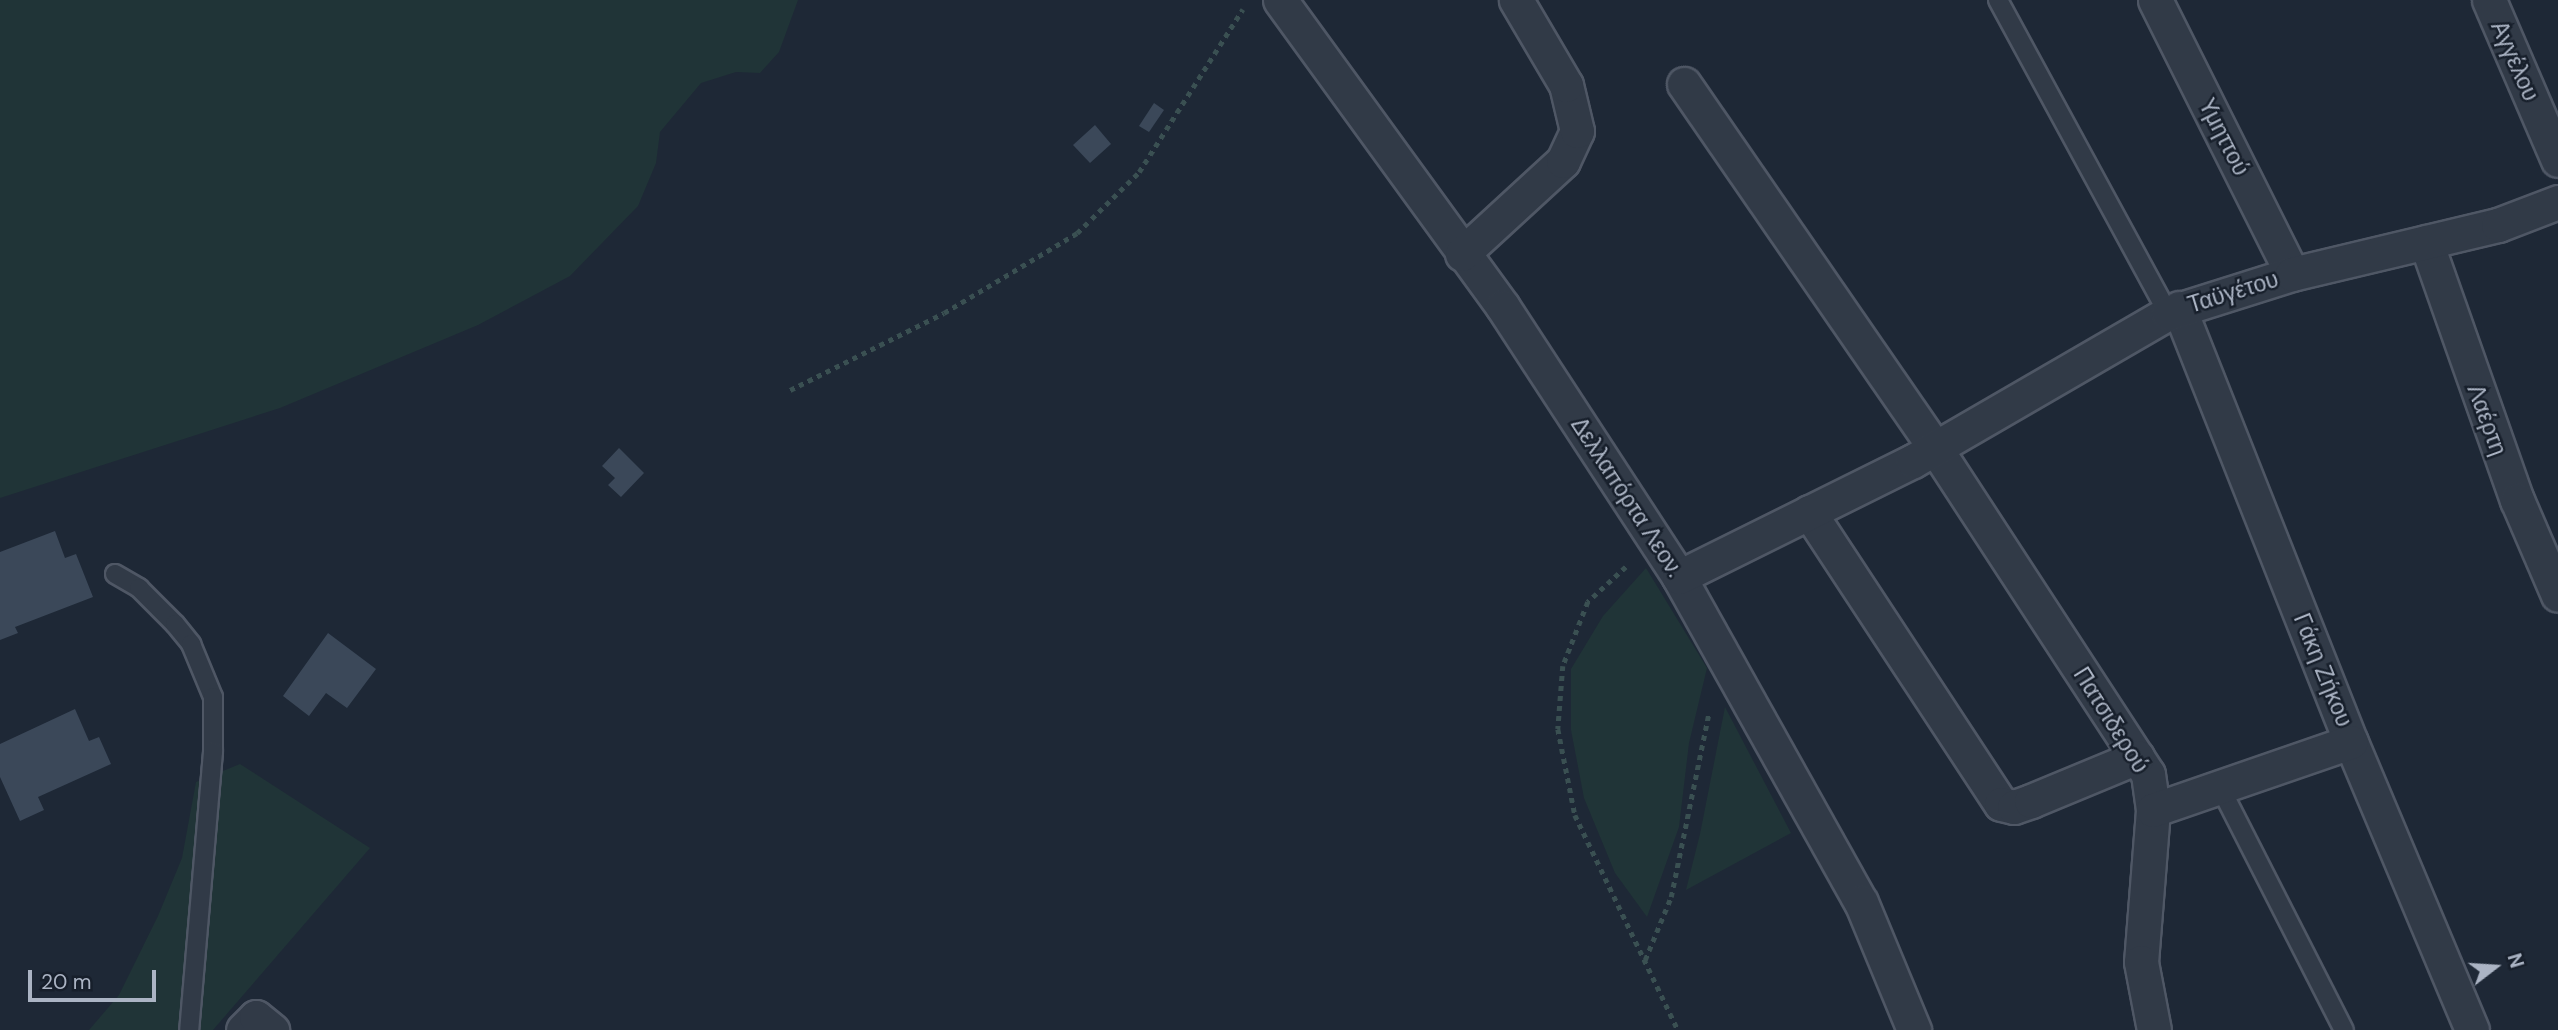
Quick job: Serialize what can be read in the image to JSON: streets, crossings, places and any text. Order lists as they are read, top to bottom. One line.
{"streets":{"street":["Αγγέλου","Υμηττού","Ταϋγέτου","Λαέρτη","Δελλαπόρτα Λεον.","Γάκη Ζήκου","Πατσιδερού"]},"crossings":[["Υμηττού","Ταϋγέτου"],["Ταϋγέτου","Λαέρτη"],["Ταϋγέτου","Δελλαπόρτα Λεον."],["Ταϋγέτου","Γάκη Ζήκου"],["Ταϋγέτου","Πατσιδερού"]],"scale_bar":"20 m","north":"right"}
